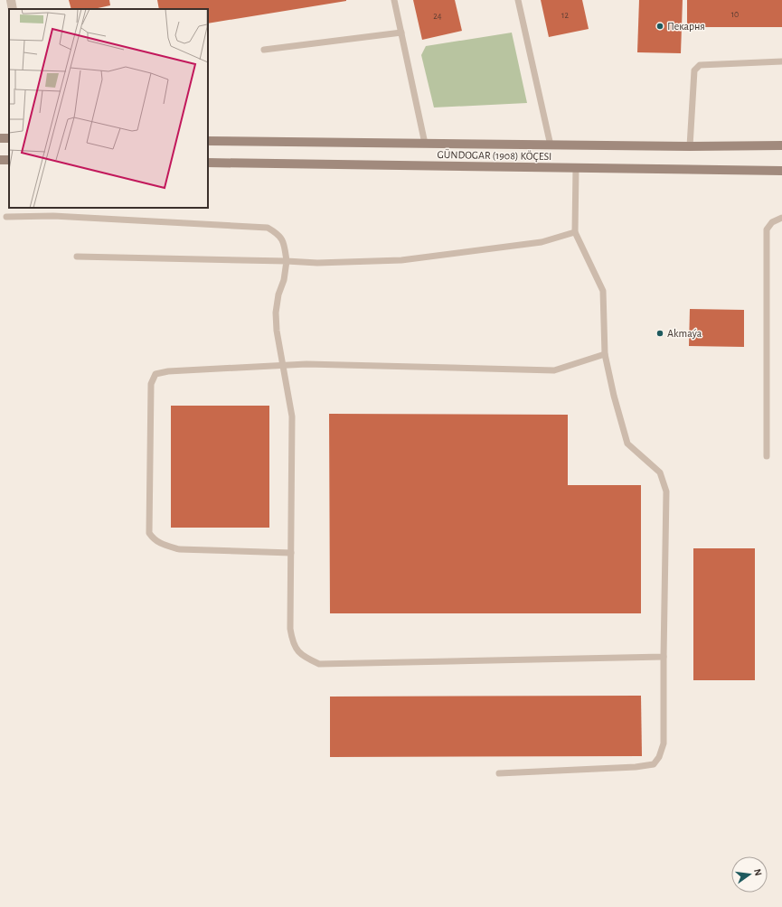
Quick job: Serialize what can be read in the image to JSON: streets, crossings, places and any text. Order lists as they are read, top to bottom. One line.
{"streets":{"main road":["GÜNDOGAR (1908) KÖÇESI"]},"places":["Пекарня","Аkmaýa"],"house_numbers":["10","12","24"],"north":"right"}
